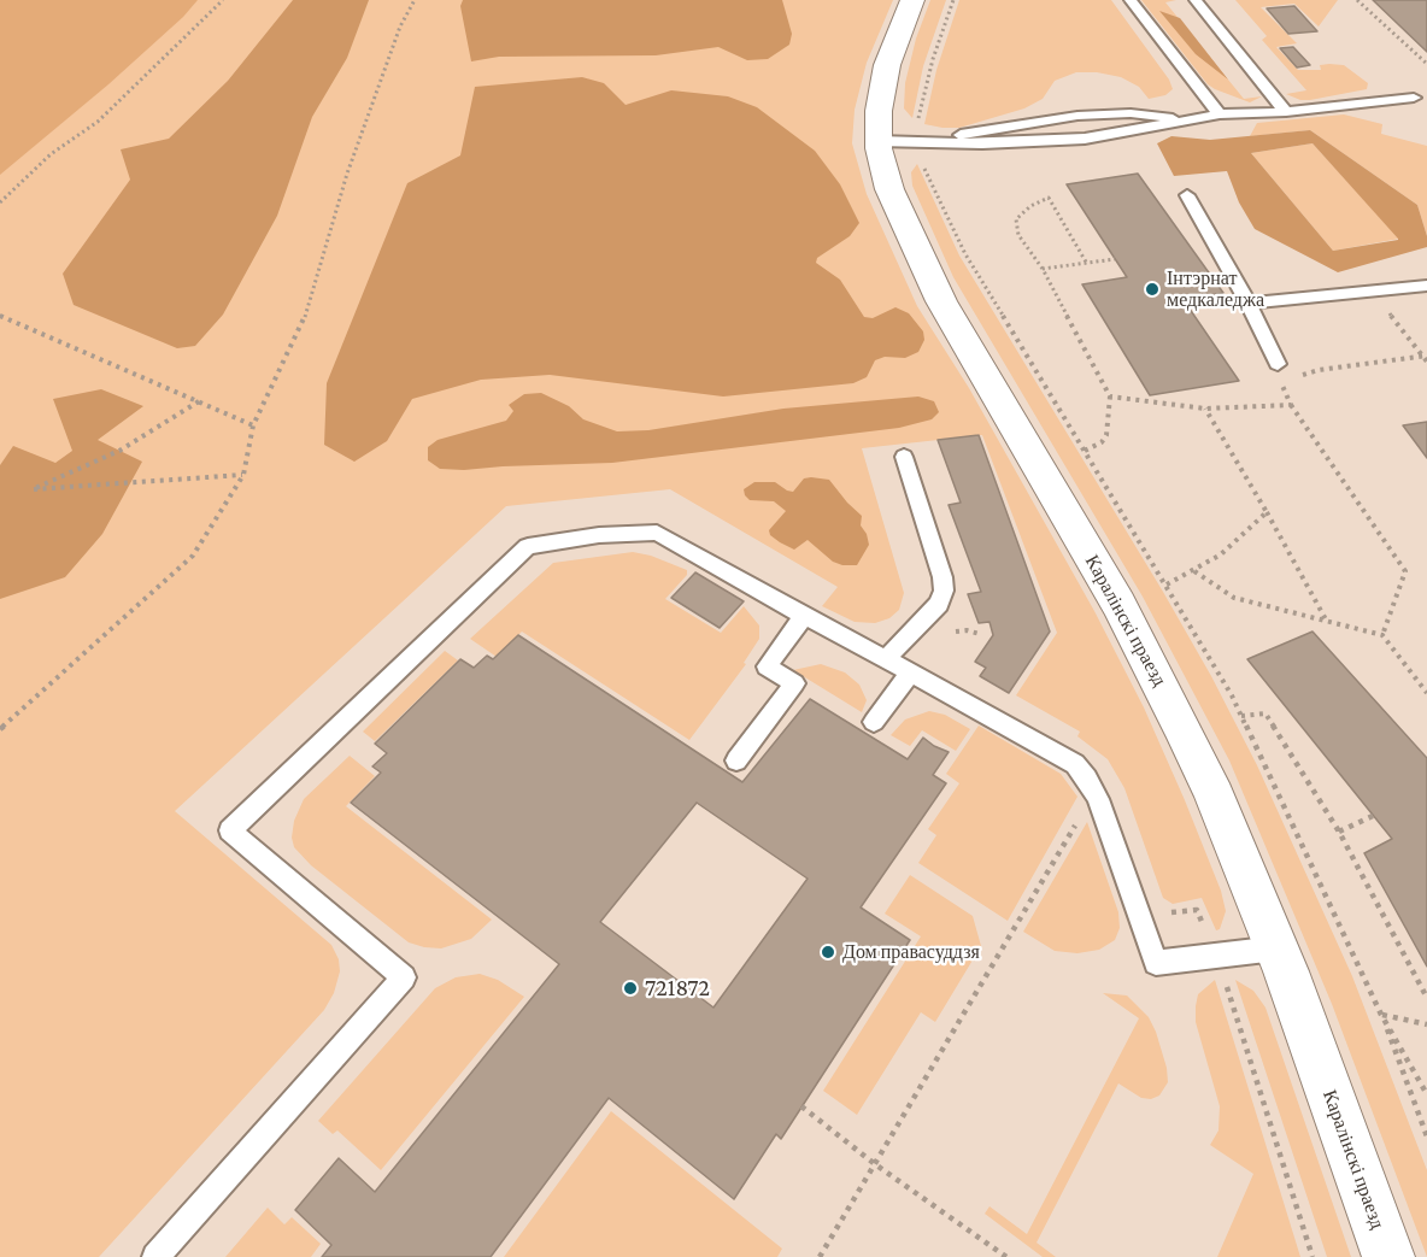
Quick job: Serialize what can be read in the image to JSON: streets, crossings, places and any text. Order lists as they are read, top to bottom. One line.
{"streets":{"street":["Каралінскі праезд"]},"places":["Інтэрнат медкаледжа","Дом правасуддзя","721872"]}
